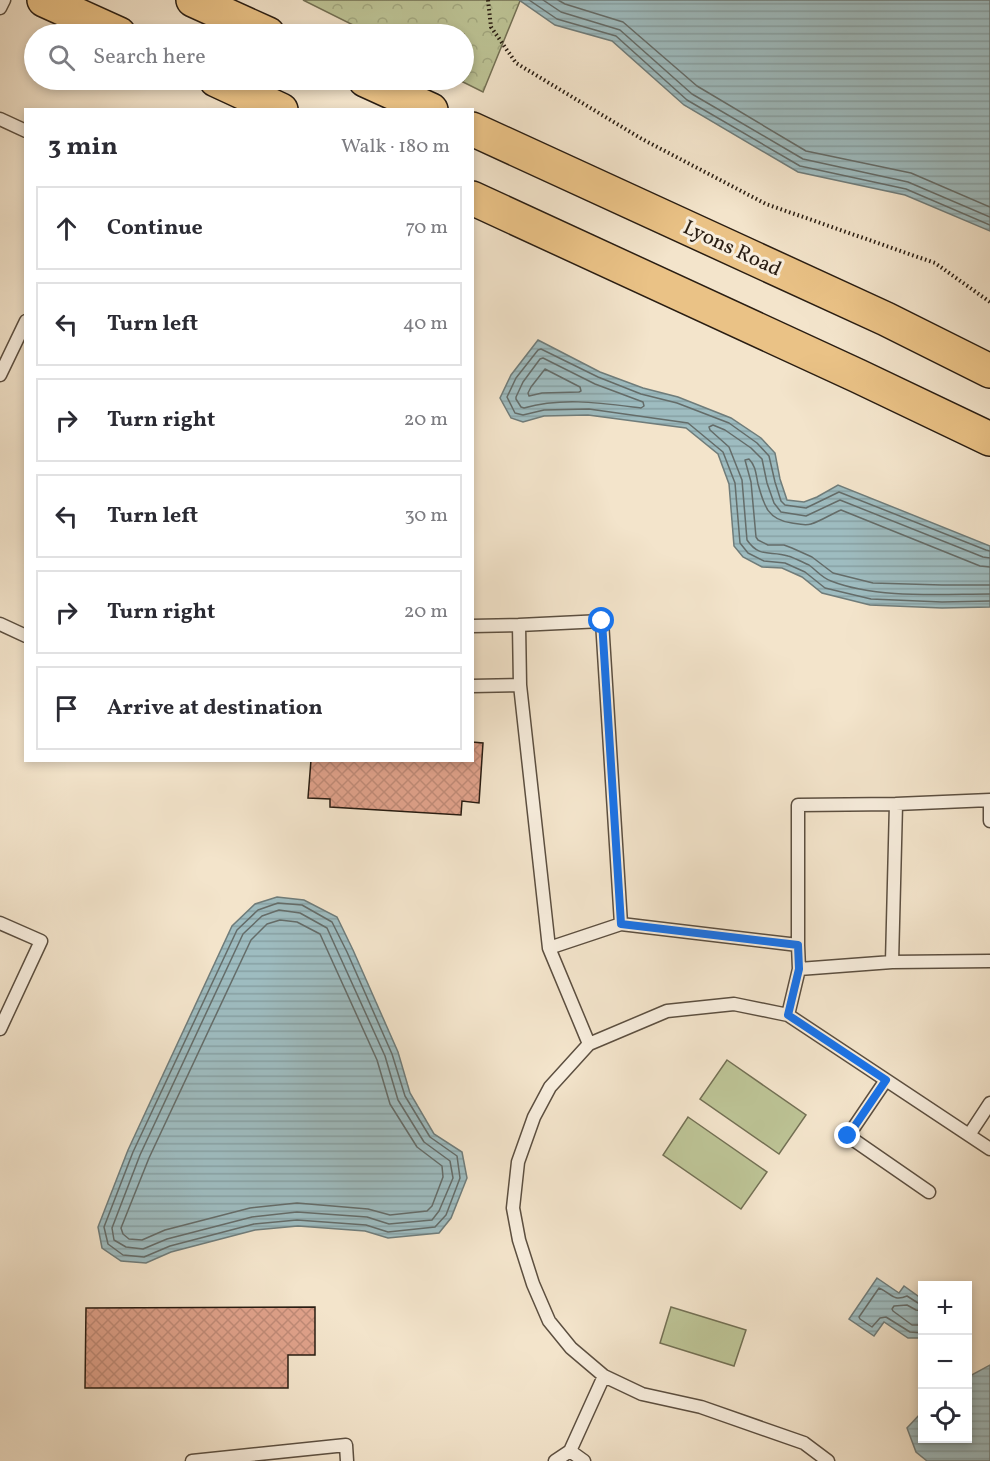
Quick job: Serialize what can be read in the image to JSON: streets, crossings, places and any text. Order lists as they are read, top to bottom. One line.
{"streets":{"main road":["Lyons Road"]},"page":{"search":"Search here","heading":["3 min","Walk · 180 m"],"list":[["Continue","70 m"],["Turn left","40 m"],["Turn right","20 m"],["Turn left","30 m"],["Turn right","20 m"],"Arrive at destination"],"map_buttons":["+","−"]}}
